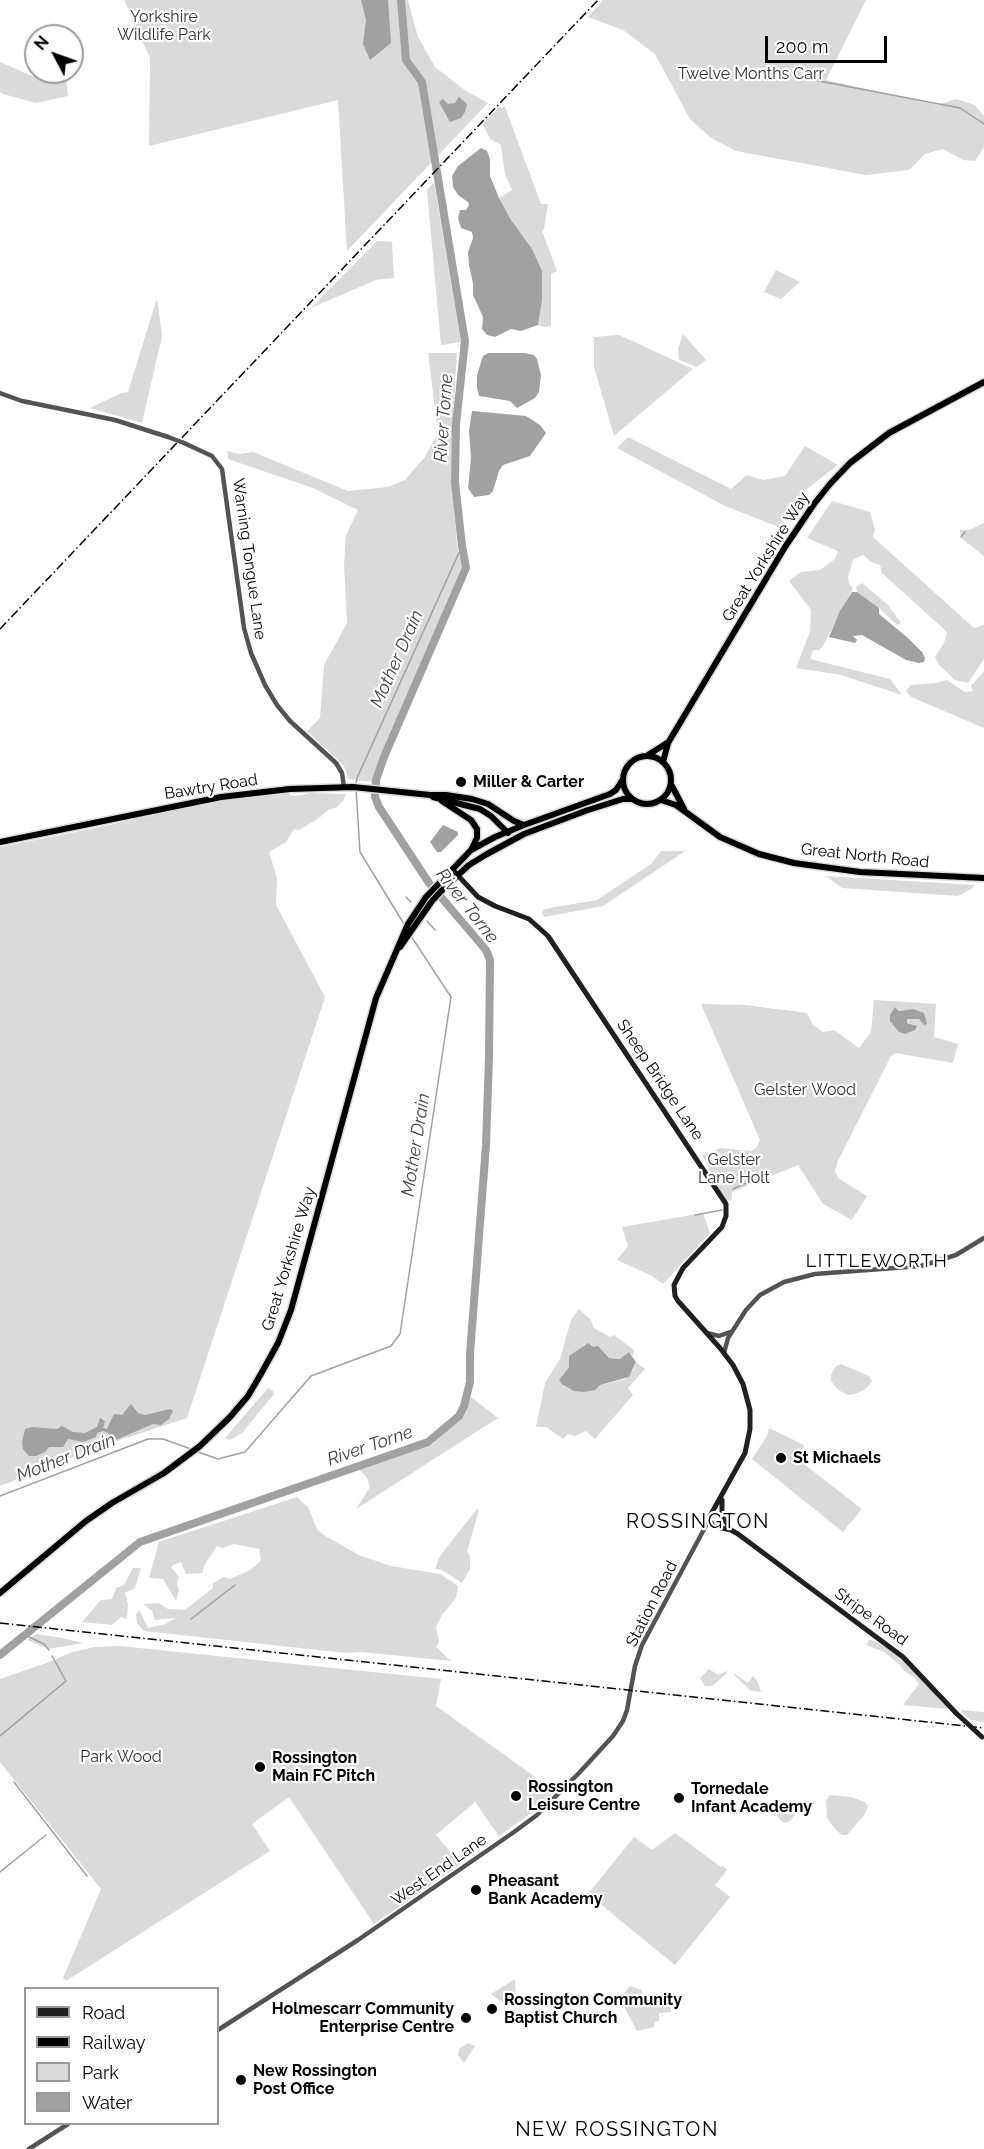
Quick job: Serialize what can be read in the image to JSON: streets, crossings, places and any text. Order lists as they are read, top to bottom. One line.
{"streets":{"highway":["Great Yorkshire Way","Bawtry Road","Great North Road"],"main road":["Sheep Bridge Lane","Stripe Road"],"street":["Warning Tongue Lane","Station Road","West End Lane"]},"crossings":[["Great Yorkshire Way","Bawtry Road"],["Great Yorkshire Way","Great North Road"],["Great Yorkshire Way","Sheep Bridge Lane"],["Warning Tongue Lane","Bawtry Road"],["Sheep Bridge Lane","Station Road"],["Sheep Bridge Lane","Stripe Road"],["Station Road","Stripe Road"],["Station Road","West End Lane"]],"districts":["LITTLEWORTH","ROSSINGTON","NEW ROSSINGTON"],"water":["River Torne","Mother Drain"],"parks":["Yorkshire Wildlife Park","Twelve Months Carr","Gelster Wood","Gelster Lane Holt","Park Wood"],"places":["Miller & Carter","St Michaels","Rossington Main FC Pitch","Rossington Leisure Centre","Tornedale Infant Academy","Pheasant Bank Academy","Rossington Community Baptist Church","Holmescarr Community Enterprise Centre","New Rossington Post Office"],"legend":["Road","Railway","Park","Water"],"scale_bar":"200 m","north":"top left"}
